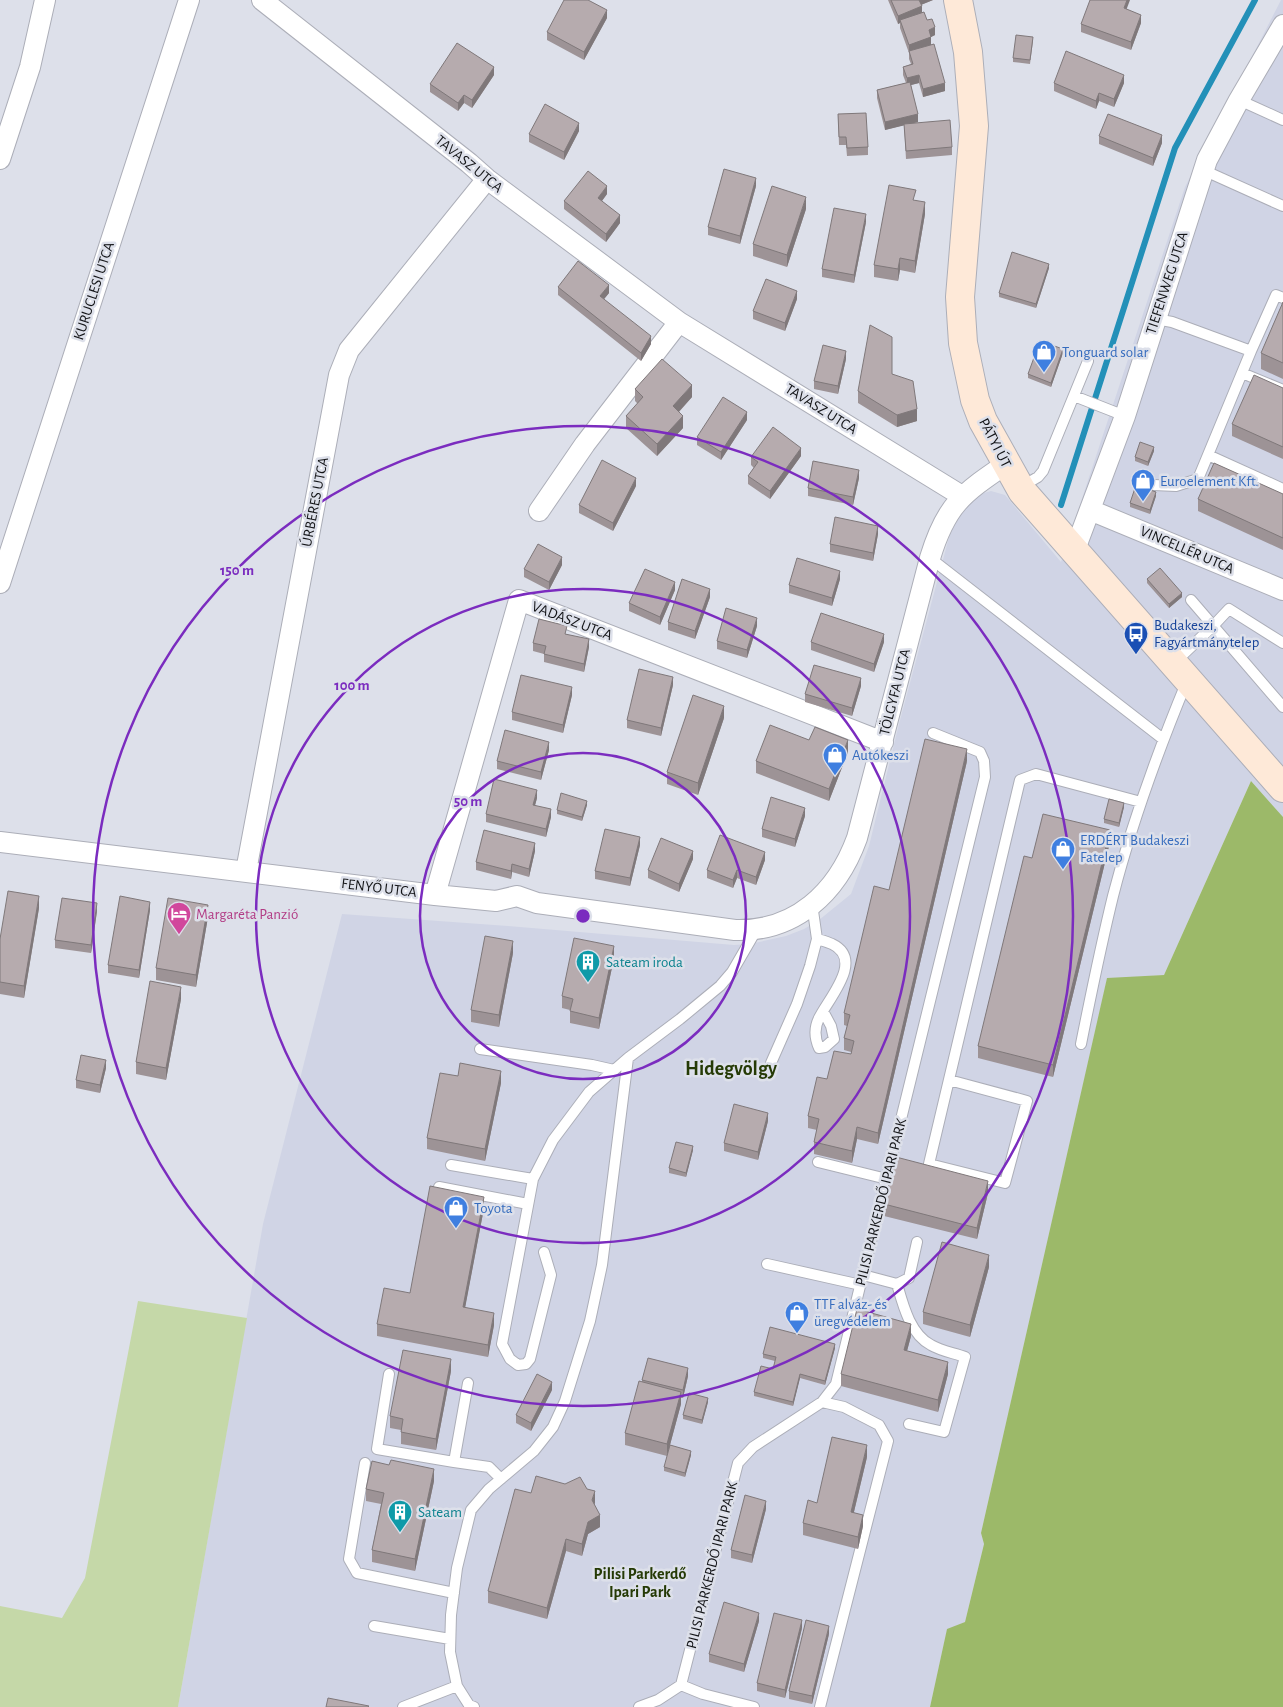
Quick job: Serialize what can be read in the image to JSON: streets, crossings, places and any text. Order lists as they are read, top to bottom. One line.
{"streets":{"main road":["PÁTYI ÚT"],"street":["TAVASZ UTCA","TIEFENWEG UTCA","KURUCLESI UTCA","ÚRBÉRES UTCA","VINCELLÉR UTCA","VADÁSZ UTCA","TÖLGYFA UTCA","FENYŐ UTCA"],"lane":["PILISI PARKERDŐ IPARI PARK"]},"crossings":[["TAVASZ UTCA","ÚRBÉRES UTCA"],["TAVASZ UTCA","TÖLGYFA UTCA"],["TIEFENWEG UTCA","PÁTYI ÚT"],["TIEFENWEG UTCA","VINCELLÉR UTCA"],["PÁTYI ÚT","TÖLGYFA UTCA"],["ÚRBÉRES UTCA","FENYŐ UTCA"],["VADÁSZ UTCA","TÖLGYFA UTCA"],["VADÁSZ UTCA","FENYŐ UTCA"],["TÖLGYFA UTCA","FENYŐ UTCA"]],"districts":["Hidegvölgy","Pilisi Parkerdő Ipari Park"],"places":{"shop":["Tonguard solar","Euroelement Kft.","Autókeszi","ERDÉRT Budakeszi Fatelep","Toyota","TTF alváz- és üregvédelem"],"bus stop":["Budakeszi, Fagyártmánytelep"],"hotel":["Margaréta Panzió"],"building":["Sateam iroda","Sateam"]},"rings":["150 m","100 m","50 m"]}
